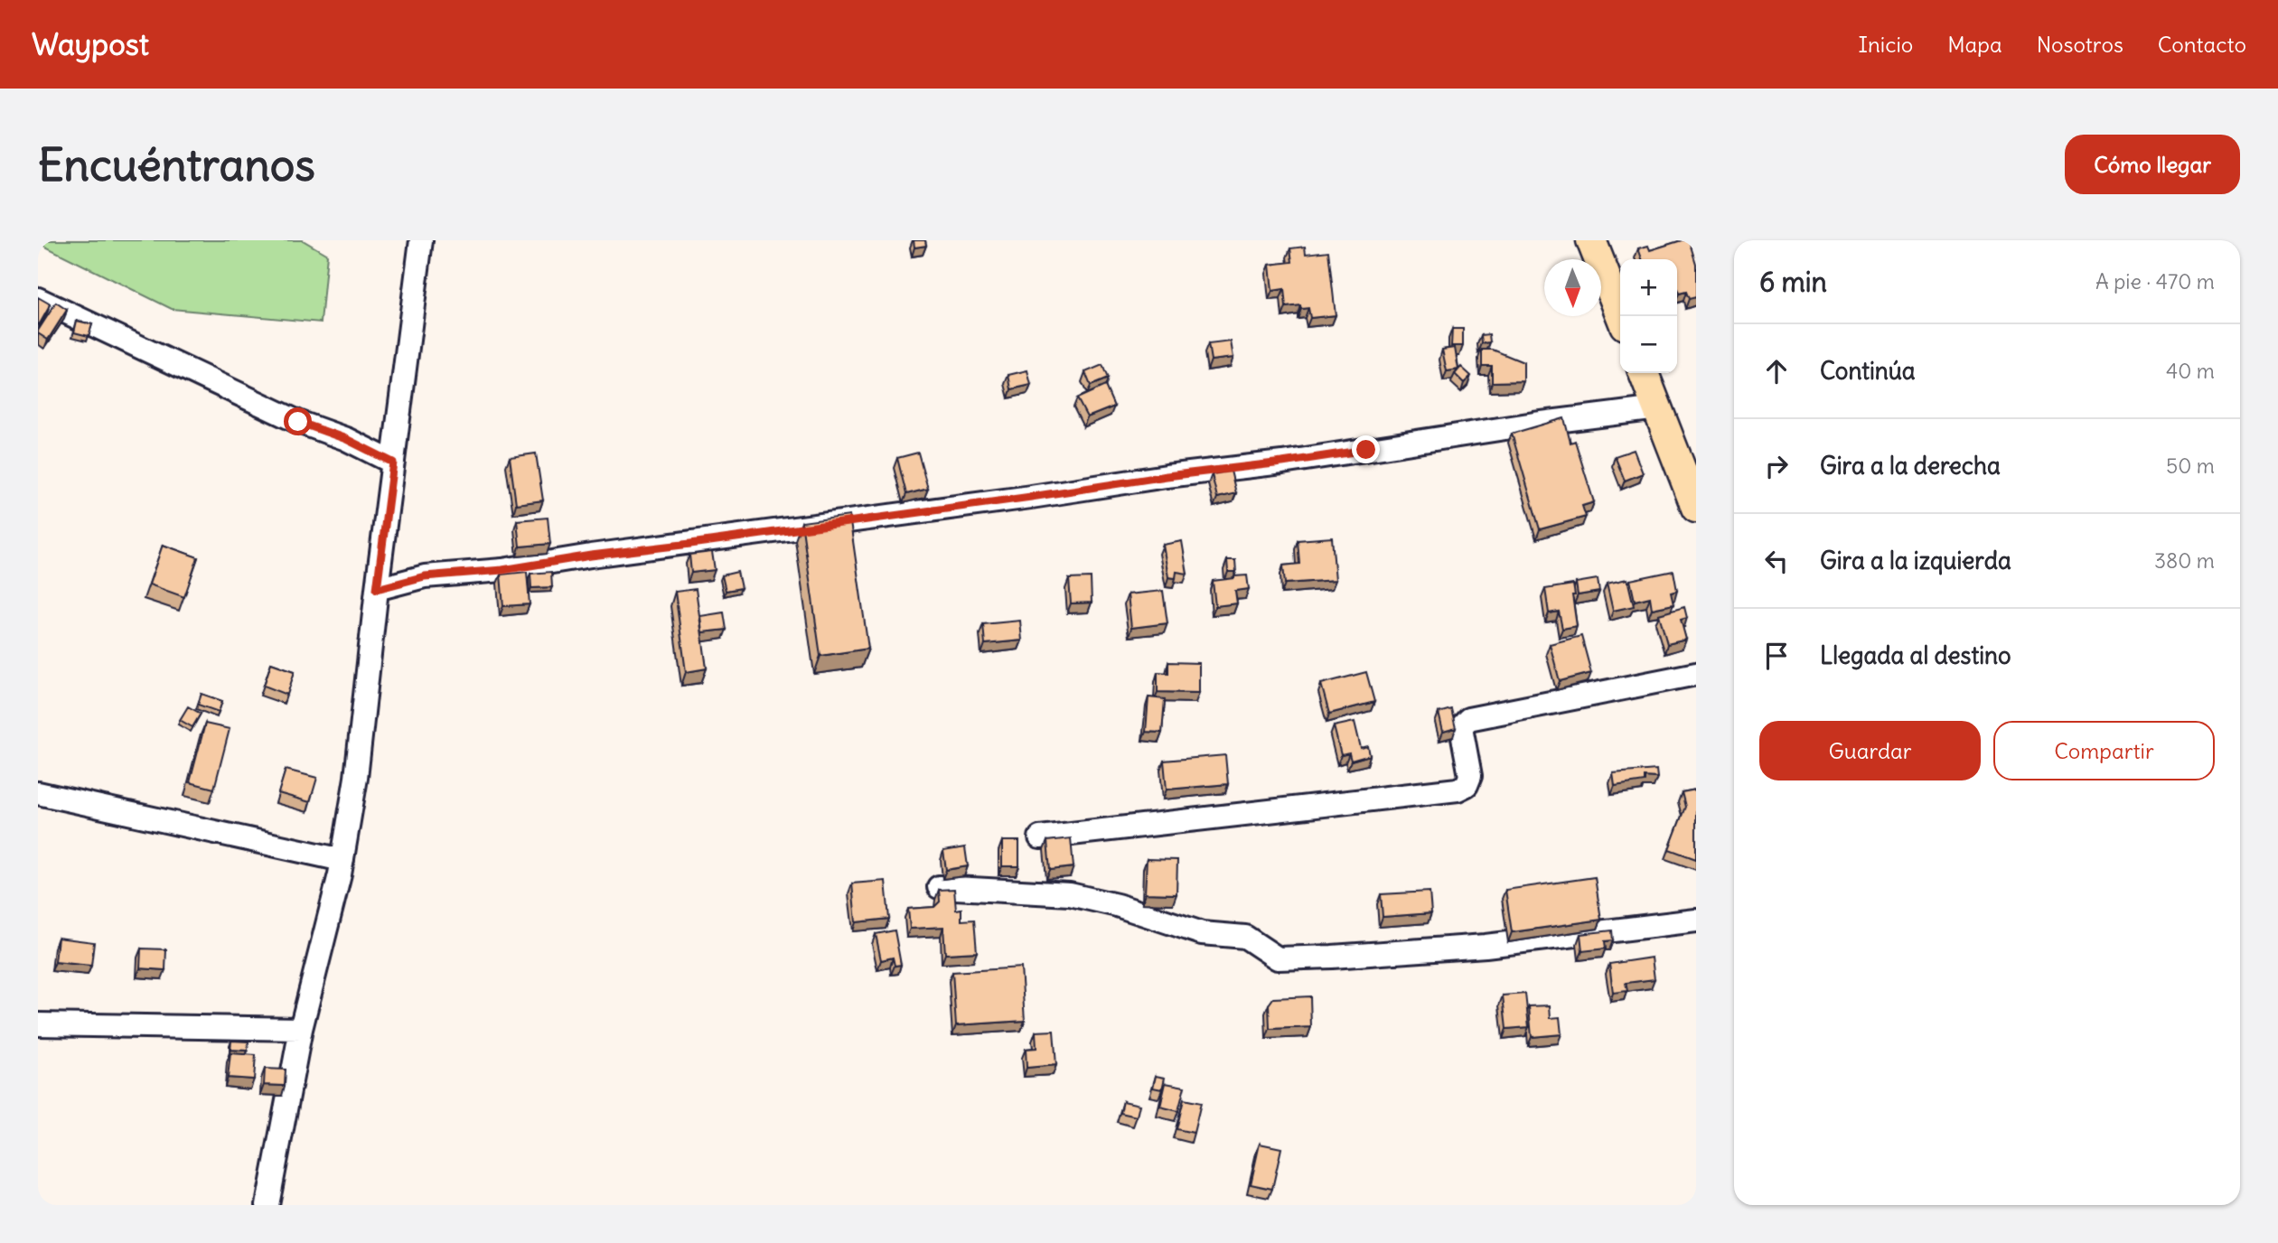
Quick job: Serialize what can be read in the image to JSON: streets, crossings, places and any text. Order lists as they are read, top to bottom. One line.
{"north":"bottom","page":{"header":"Waypost","nav":["Inicio","Mapa","Nosotros","Contacto"],"buttons":["Cómo llegar",["Guardar","Compartir"]],"title":"Encuéntranos","heading":["6 min","A pie · 470 m"],"map_buttons":["+","−"],"list":[["Continúa","40 m"],["Gira a la derecha","50 m"],["Gira a la izquierda","380 m"],"Llegada al destino"]}}
